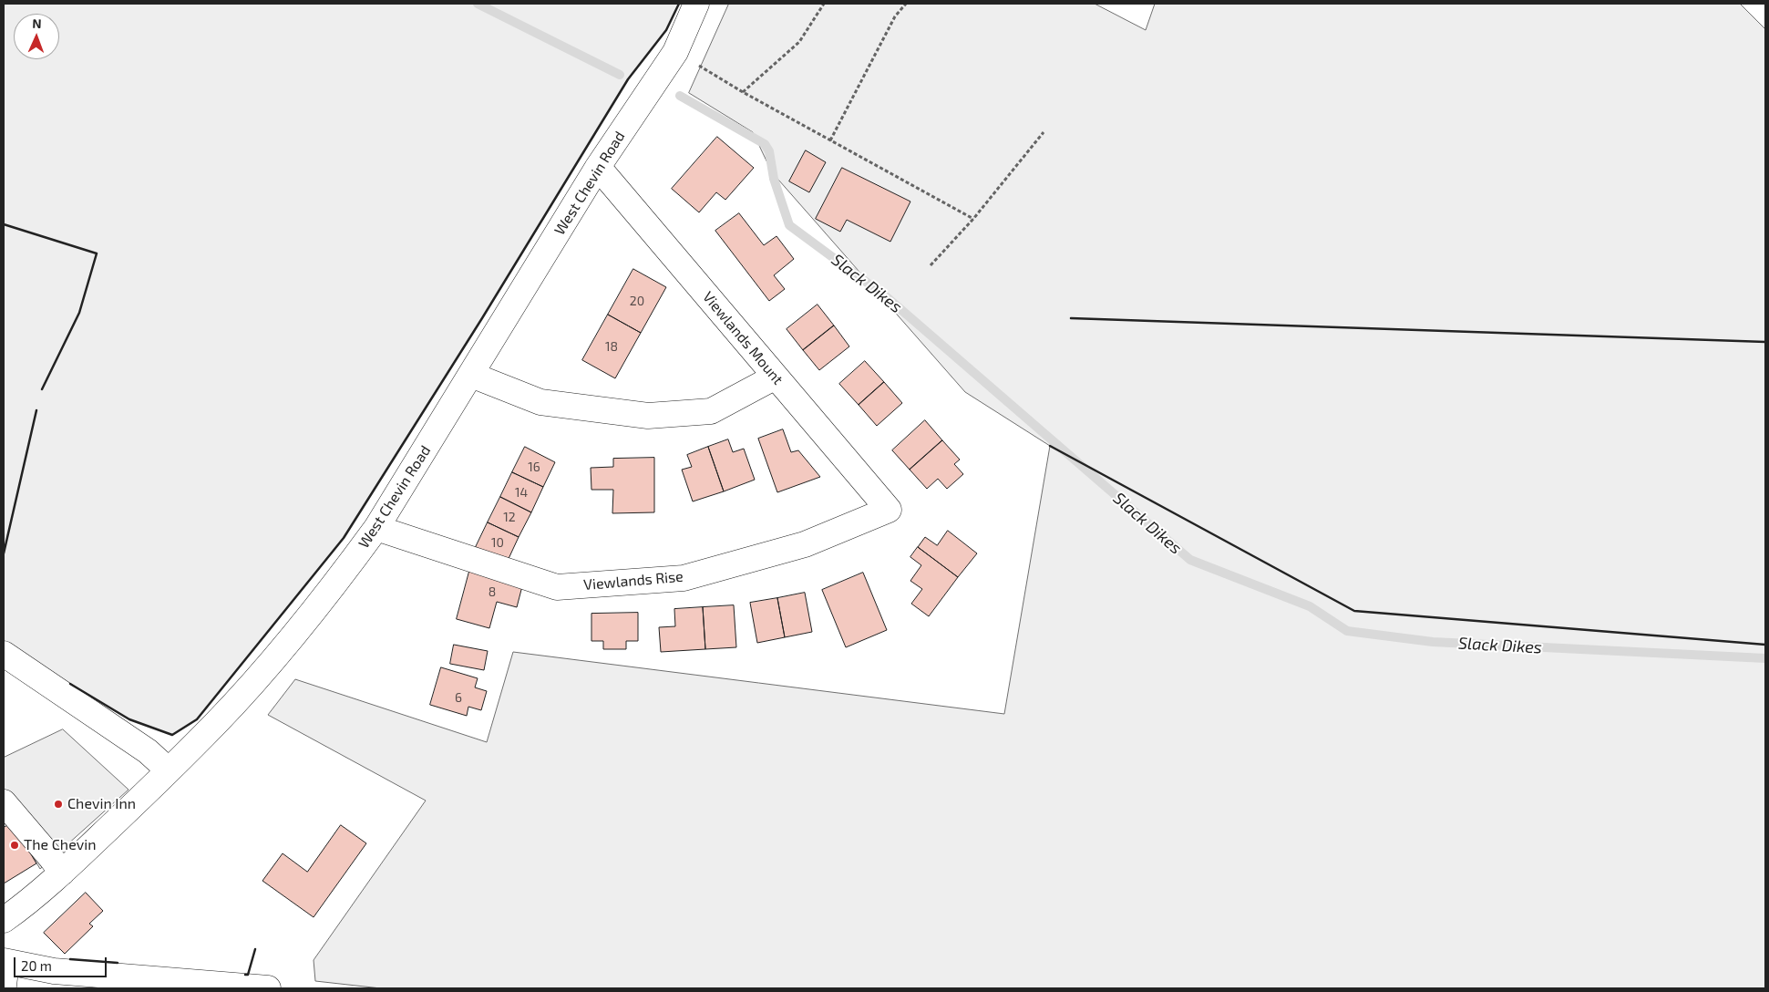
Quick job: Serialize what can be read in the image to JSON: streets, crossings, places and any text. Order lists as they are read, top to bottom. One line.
{"streets":{"street":["West Chevin Road","Viewlands Mount","Viewlands Rise"]},"crossings":[["West Chevin Road","Viewlands Mount"],["West Chevin Road","Viewlands Rise"],["Viewlands Mount","Viewlands Rise"]],"water":["Slack Dikes"],"places":["Chevin Inn","The Chevin"],"house_numbers":["20","18","16","14","12","10","8","6"],"scale_bar":"20 m","north":"top"}
